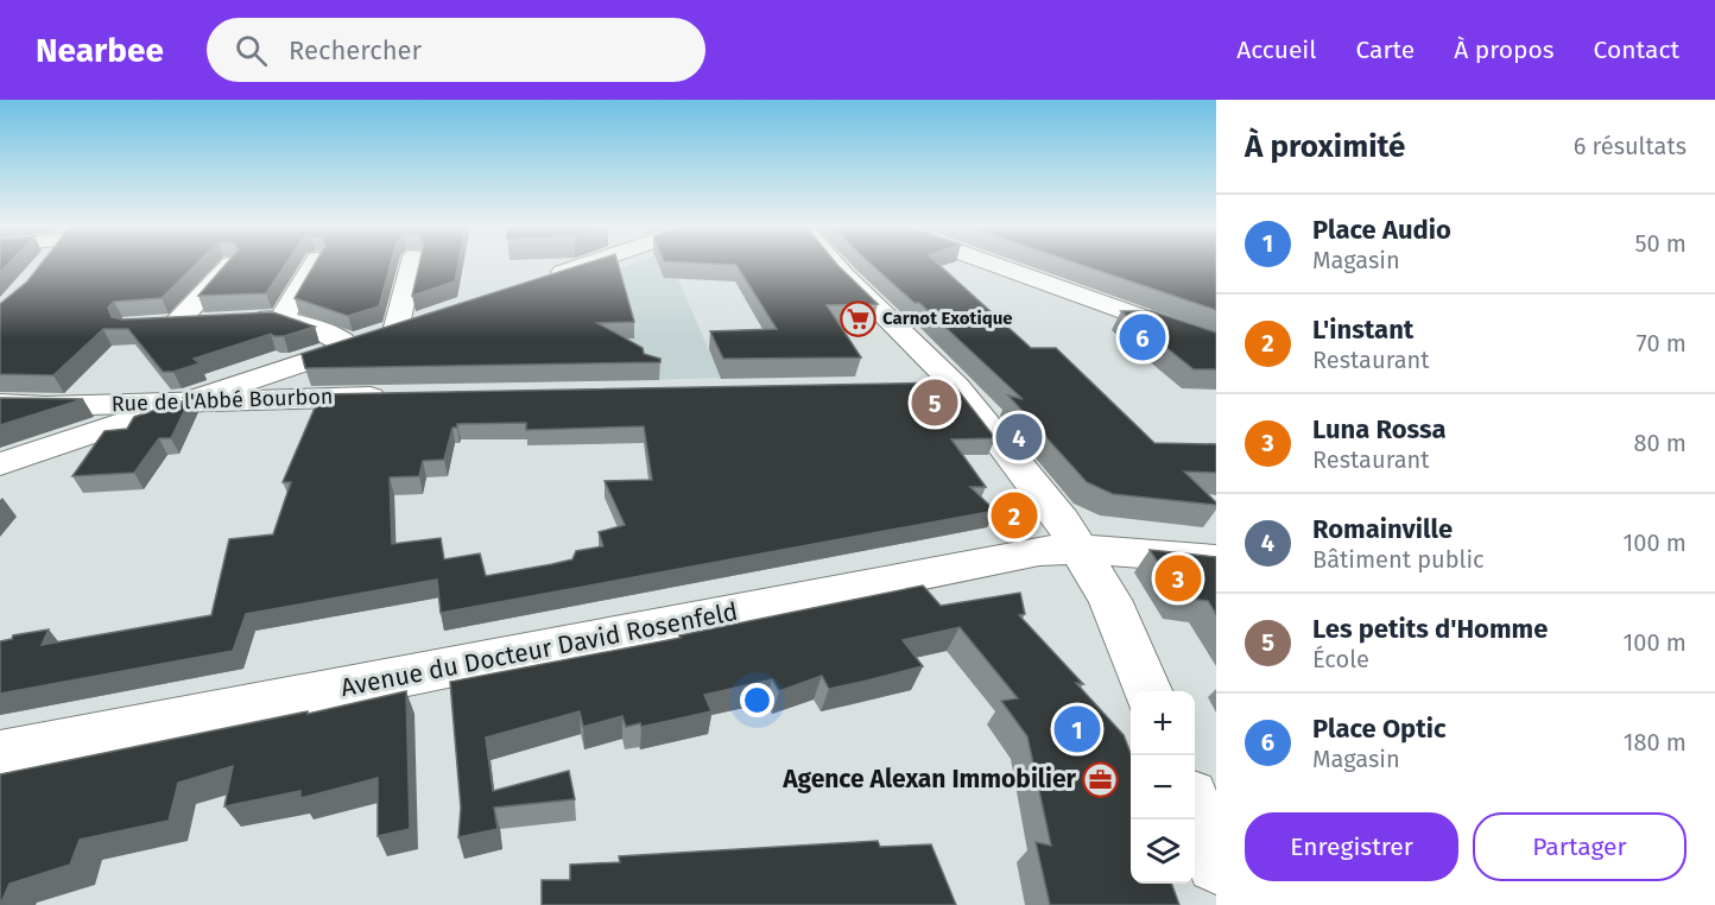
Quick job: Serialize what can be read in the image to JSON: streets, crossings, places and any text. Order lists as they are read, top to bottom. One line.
{"streets":{"street":["Rue de l'Abbé Bourbon","Avenue du Docteur David Rosenfeld"]},"places":{"supermarket":["Carnot Exotique"],"office":["Agence Alexan Immobilier"]},"page":{"header":"Nearbee","search":"Rechercher","nav":["Accueil","Carte","À propos","Contact"],"heading":["À proximité","6 résultats"],"list":[{"mark":"1","name":"Place Audio","note":"Magasin","value":"50 m"},{"mark":"2","name":"L'instant","note":"Restaurant","value":"70 m"},{"mark":"3","name":"Luna Rossa","note":"Restaurant","value":"80 m"},{"mark":"4","name":"Romainville","note":"Bâtiment public","value":"100 m"},{"mark":"5","name":"Les petits d'Homme","note":"École","value":"100 m"},{"mark":"6","name":"Place Optic","note":"Magasin","value":"180 m"}],"pins":["6","5","4","2","3","1"],"map_buttons":["+","−"],"buttons":["Enregistrer","Partager"]}}
